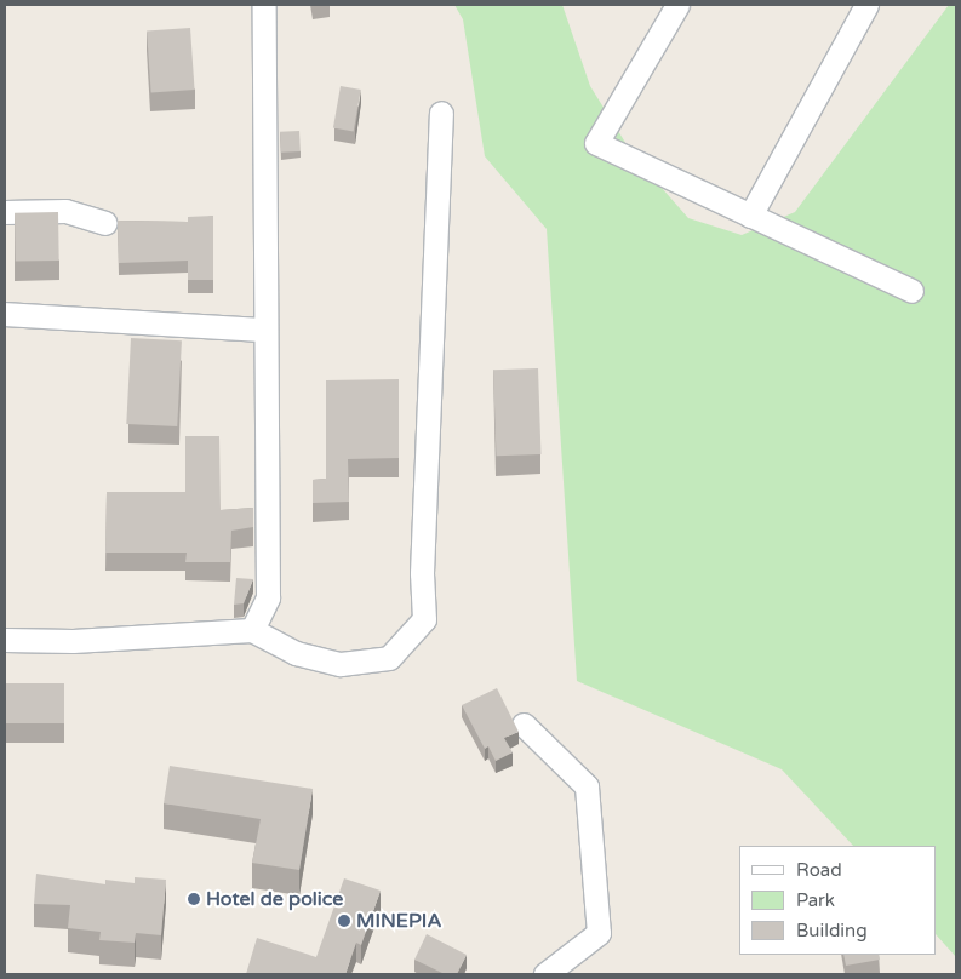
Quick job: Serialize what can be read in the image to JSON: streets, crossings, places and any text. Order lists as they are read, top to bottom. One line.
{"places":["Hotel de police","MINEPIA"],"legend":["Road","Park","Building"]}
